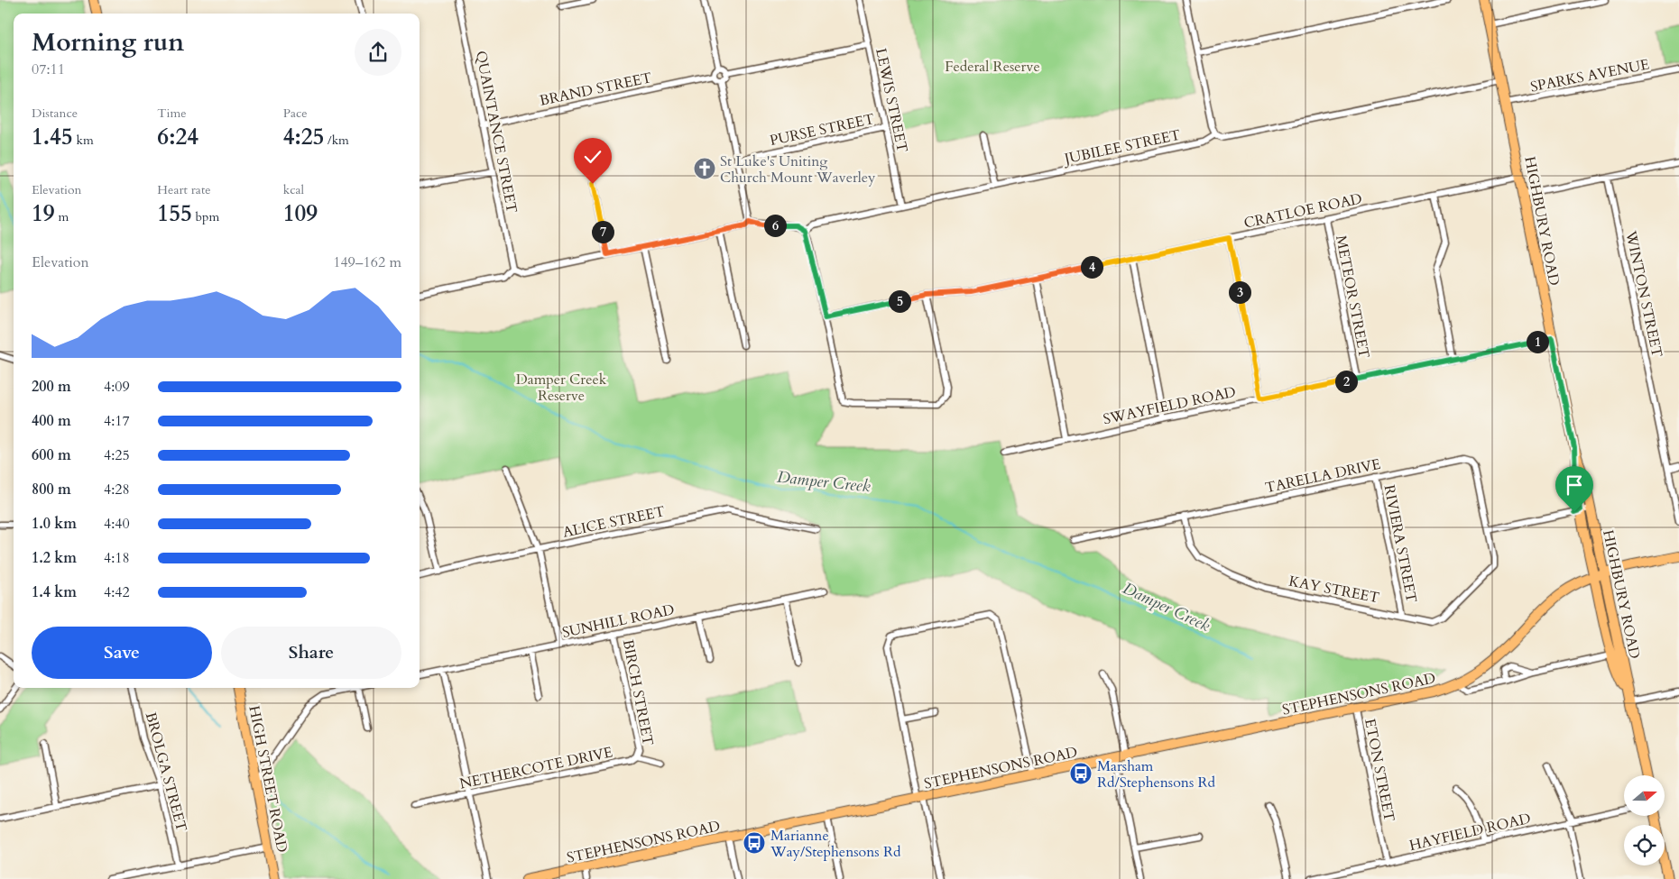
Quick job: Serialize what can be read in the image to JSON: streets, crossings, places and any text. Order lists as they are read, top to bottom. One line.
{"streets":{"main road":["HIGHBURY ROAD","STEPHENSONS ROAD","HIGH STREET ROAD"],"street":["SPARKS AVENUE","BRAND STREET","LEWIS STREET","PURSE STREET","QUAINTANCE STREET","JUBILEE STREET","CRATLOE ROAD","WINTON STREET","METEOR STREET","SWAYFIELD ROAD","TARELLA DRIVE","ALICE STREET","RIVIERA STREET","KAY STREET","SUNHILL ROAD","BIRCH STREET","NETHERCOTE DRIVE","ETON STREET","BROLGA STREET","HAYFIELD ROAD"]},"crossings":[["SPARKS AVENUE","HIGHBURY ROAD"],["BRAND STREET","QUAINTANCE STREET"],["LEWIS STREET","PURSE STREET"],["LEWIS STREET","JUBILEE STREET"],["JUBILEE STREET","HIGHBURY ROAD"],["CRATLOE ROAD","HIGHBURY ROAD"],["CRATLOE ROAD","METEOR STREET"],["HIGHBURY ROAD","SWAYFIELD ROAD"],["HIGHBURY ROAD","STEPHENSONS ROAD"],["METEOR STREET","SWAYFIELD ROAD"],["TARELLA DRIVE","RIVIERA STREET"],["TARELLA DRIVE","KAY STREET"],["RIVIERA STREET","KAY STREET"],["SUNHILL ROAD","BIRCH STREET"],["BIRCH STREET","NETHERCOTE DRIVE"],["STEPHENSONS ROAD","ETON STREET"],["ETON STREET","HAYFIELD ROAD"]],"water":["Damper Creek"],"parks":["Federal Reserve","Damper Creek Reserve"],"places":{"church":["St Luke's Uniting Church Mount Waverley"],"bus stop":["Marsham Rd/Stephensons Rd","Marianne Way/Stephensons Rd"]},"north":"right","page":{"heading":["Morning run","07:11"],"stats":[["Distance","1.45 km"],["Time","6:24"],["Pace","4:25 /km"],["Elevation","19 m"],["Heart rate","155 bpm"],["kcal","109"]],"pins":["6","7","4","3","5","1","2"],"chart":["Elevation","149–162 m"],"list":[{"name":"200 m","note":"4:09"},{"name":"400 m","note":"4:17"},{"name":"600 m","note":"4:25"},{"name":"800 m","note":"4:28"},{"name":"1.0 km","note":"4:40"},{"name":"1.2 km","note":"4:18"},{"name":"1.4 km","note":"4:42"}],"buttons":["Save","Share"]}}
